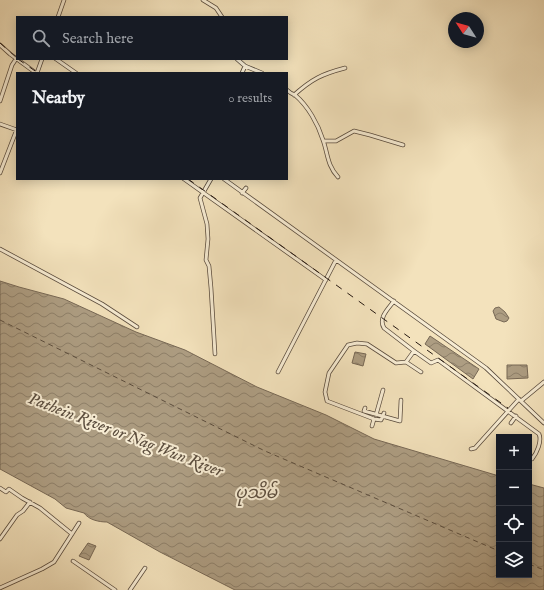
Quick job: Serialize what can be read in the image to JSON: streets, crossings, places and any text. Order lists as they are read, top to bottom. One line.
{"water":["Pathein River or Nag Wun River","ပုသိမ်"],"north":"top left","page":{"search":"Search here","heading":["Nearby","0 results"],"map_buttons":["+","−"]}}
